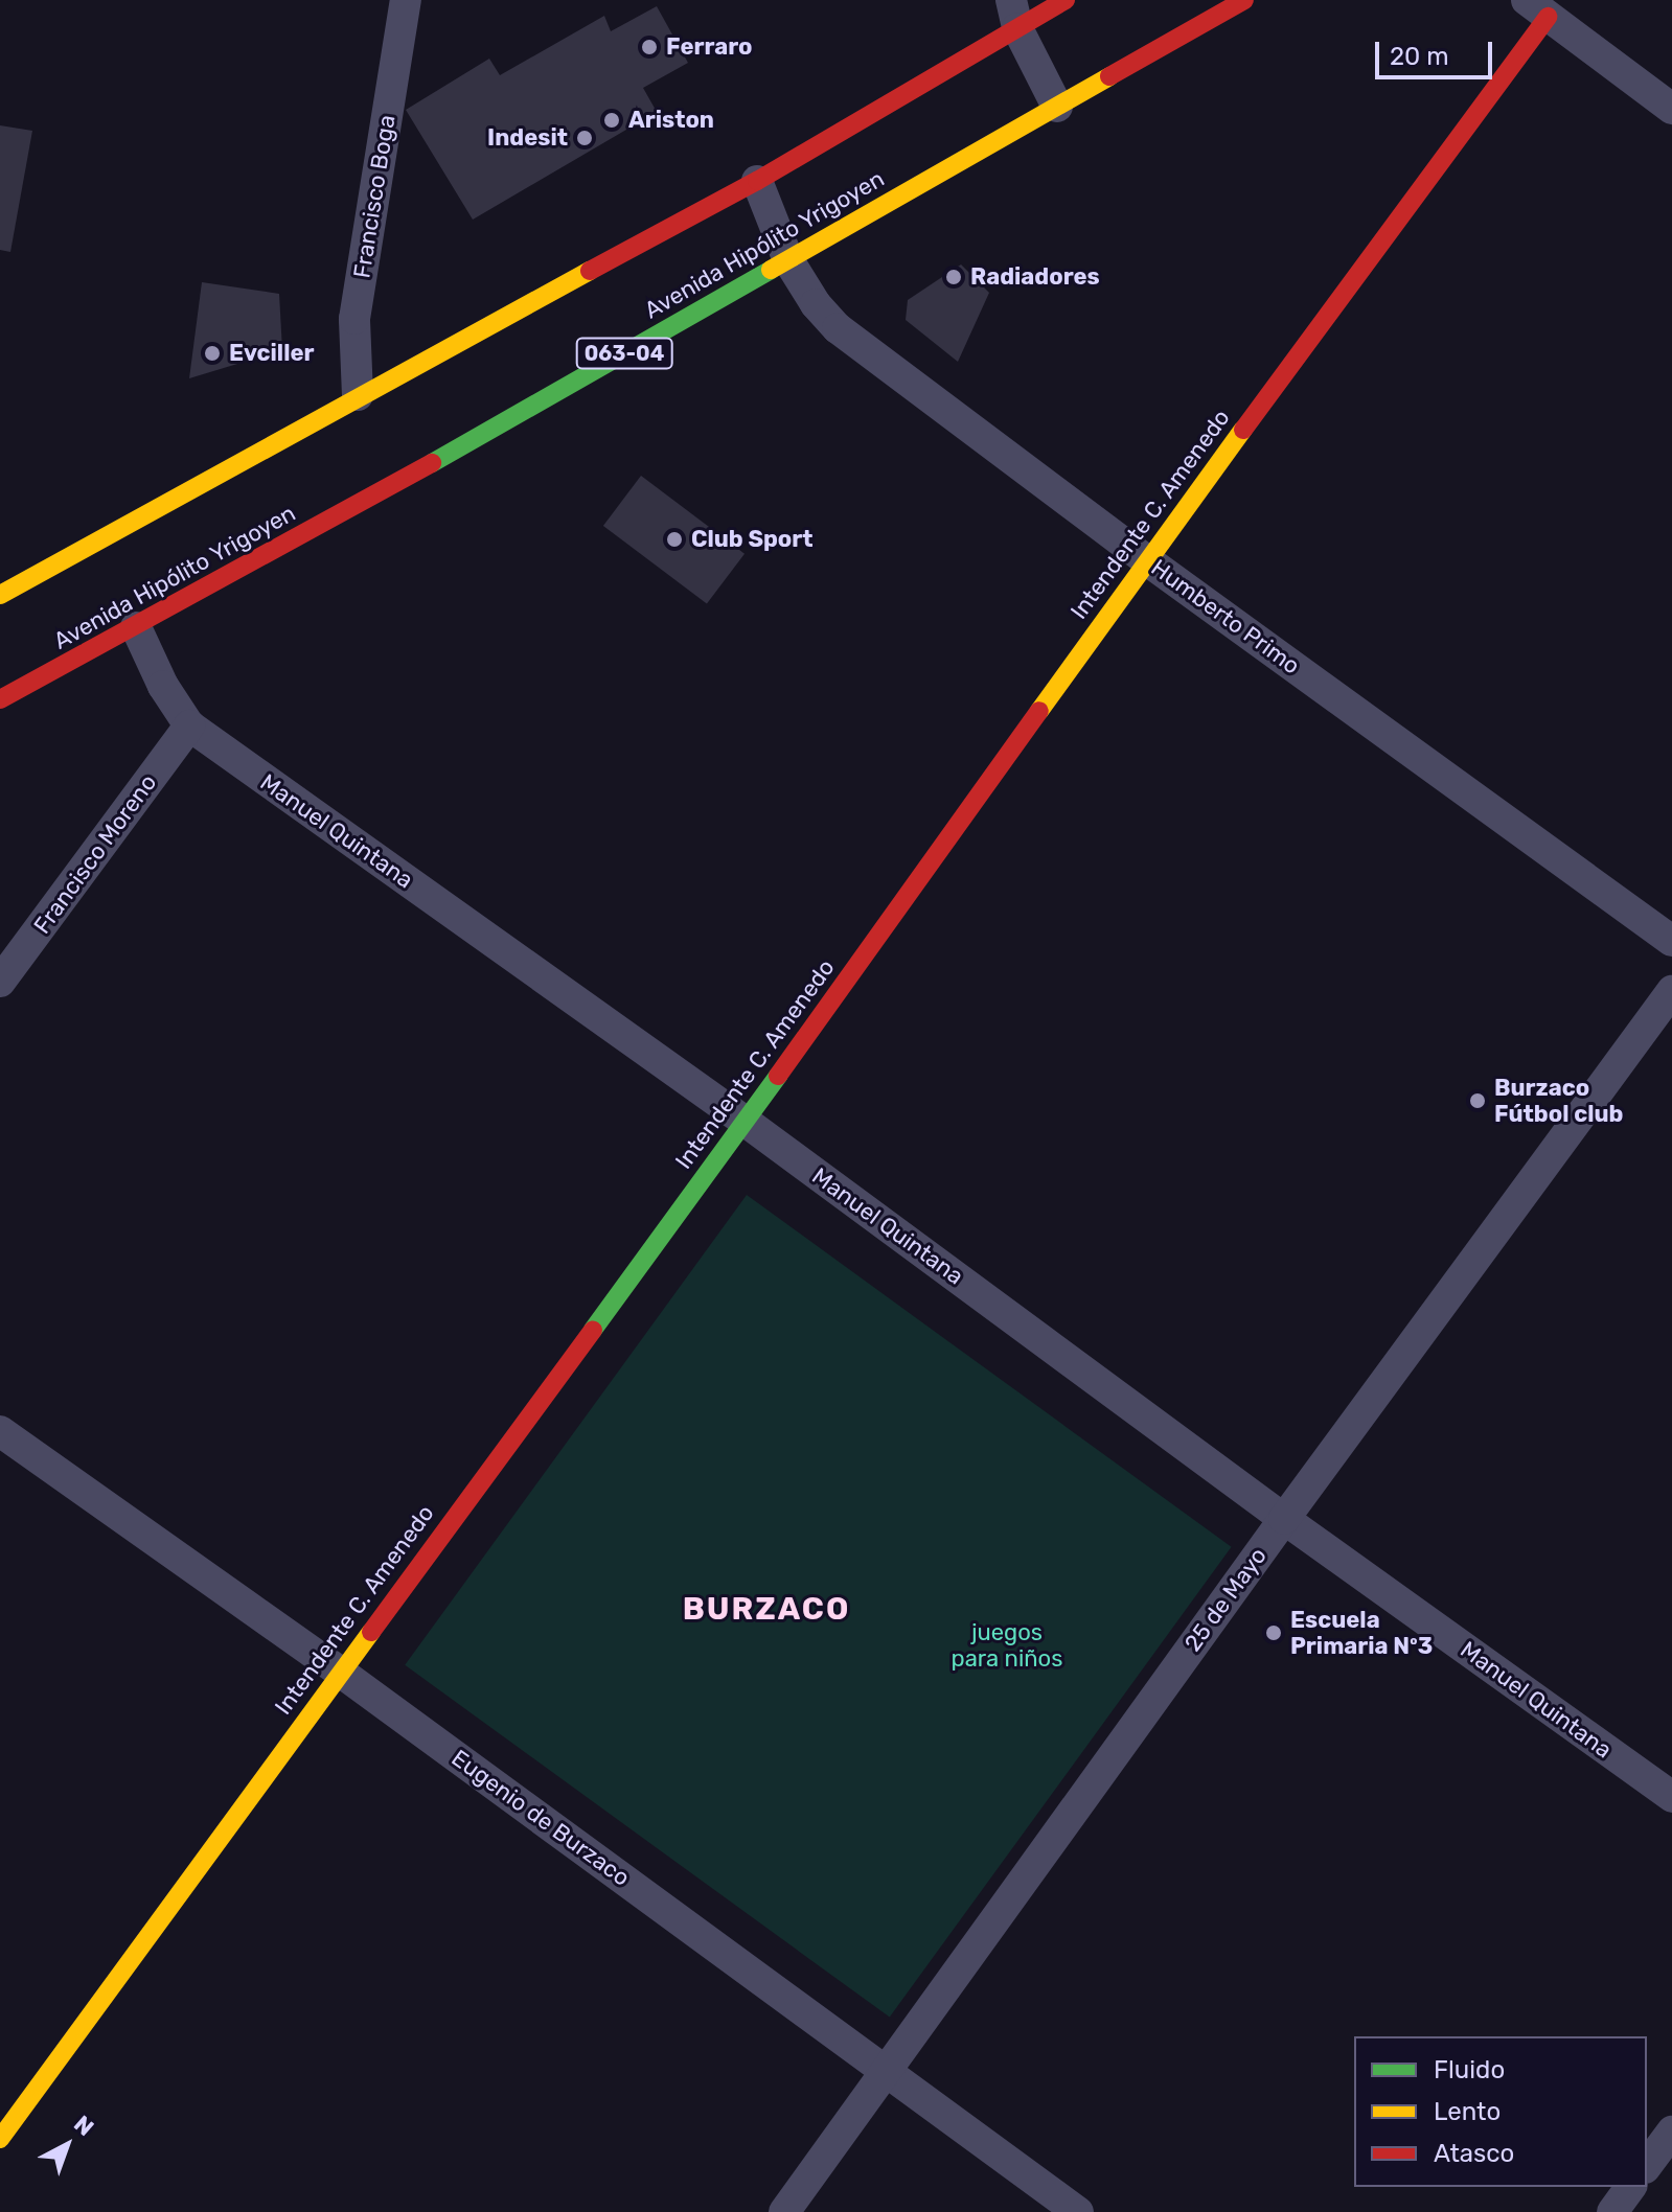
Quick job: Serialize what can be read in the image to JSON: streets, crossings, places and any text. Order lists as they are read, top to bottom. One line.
{"streets":{"main road":["Avenida Hipólito Yrigoyen","063-04","Intendente C. Amenedo"],"street":["Francisco Boga","Humberto Primo","Manuel Quintana","Francisco Moreno","25 de Mayo","Eugenio de Burzaco"]},"crossings":[["Avenida Hipólito Yrigoyen","Humberto Primo"],["Avenida Hipólito Yrigoyen","Manuel Quintana"],["Intendente C. Amenedo","Humberto Primo"],["Intendente C. Amenedo","Manuel Quintana"],["Intendente C. Amenedo","Eugenio de Burzaco"],["Manuel Quintana","Francisco Moreno"],["Manuel Quintana","25 de Mayo"],["25 de Mayo","Eugenio de Burzaco"]],"districts":["BURZACO"],"parks":["juegos para niños"],"places":["Ferraro","Ariston","Indesit","Radiadores","Evciller","Club Sport","Burzaco Fútbol club","Escuela Primaria Nº3"],"legend":["Fluido","Lento","Atasco"],"scale_bar":"20 m","north":"top right"}
